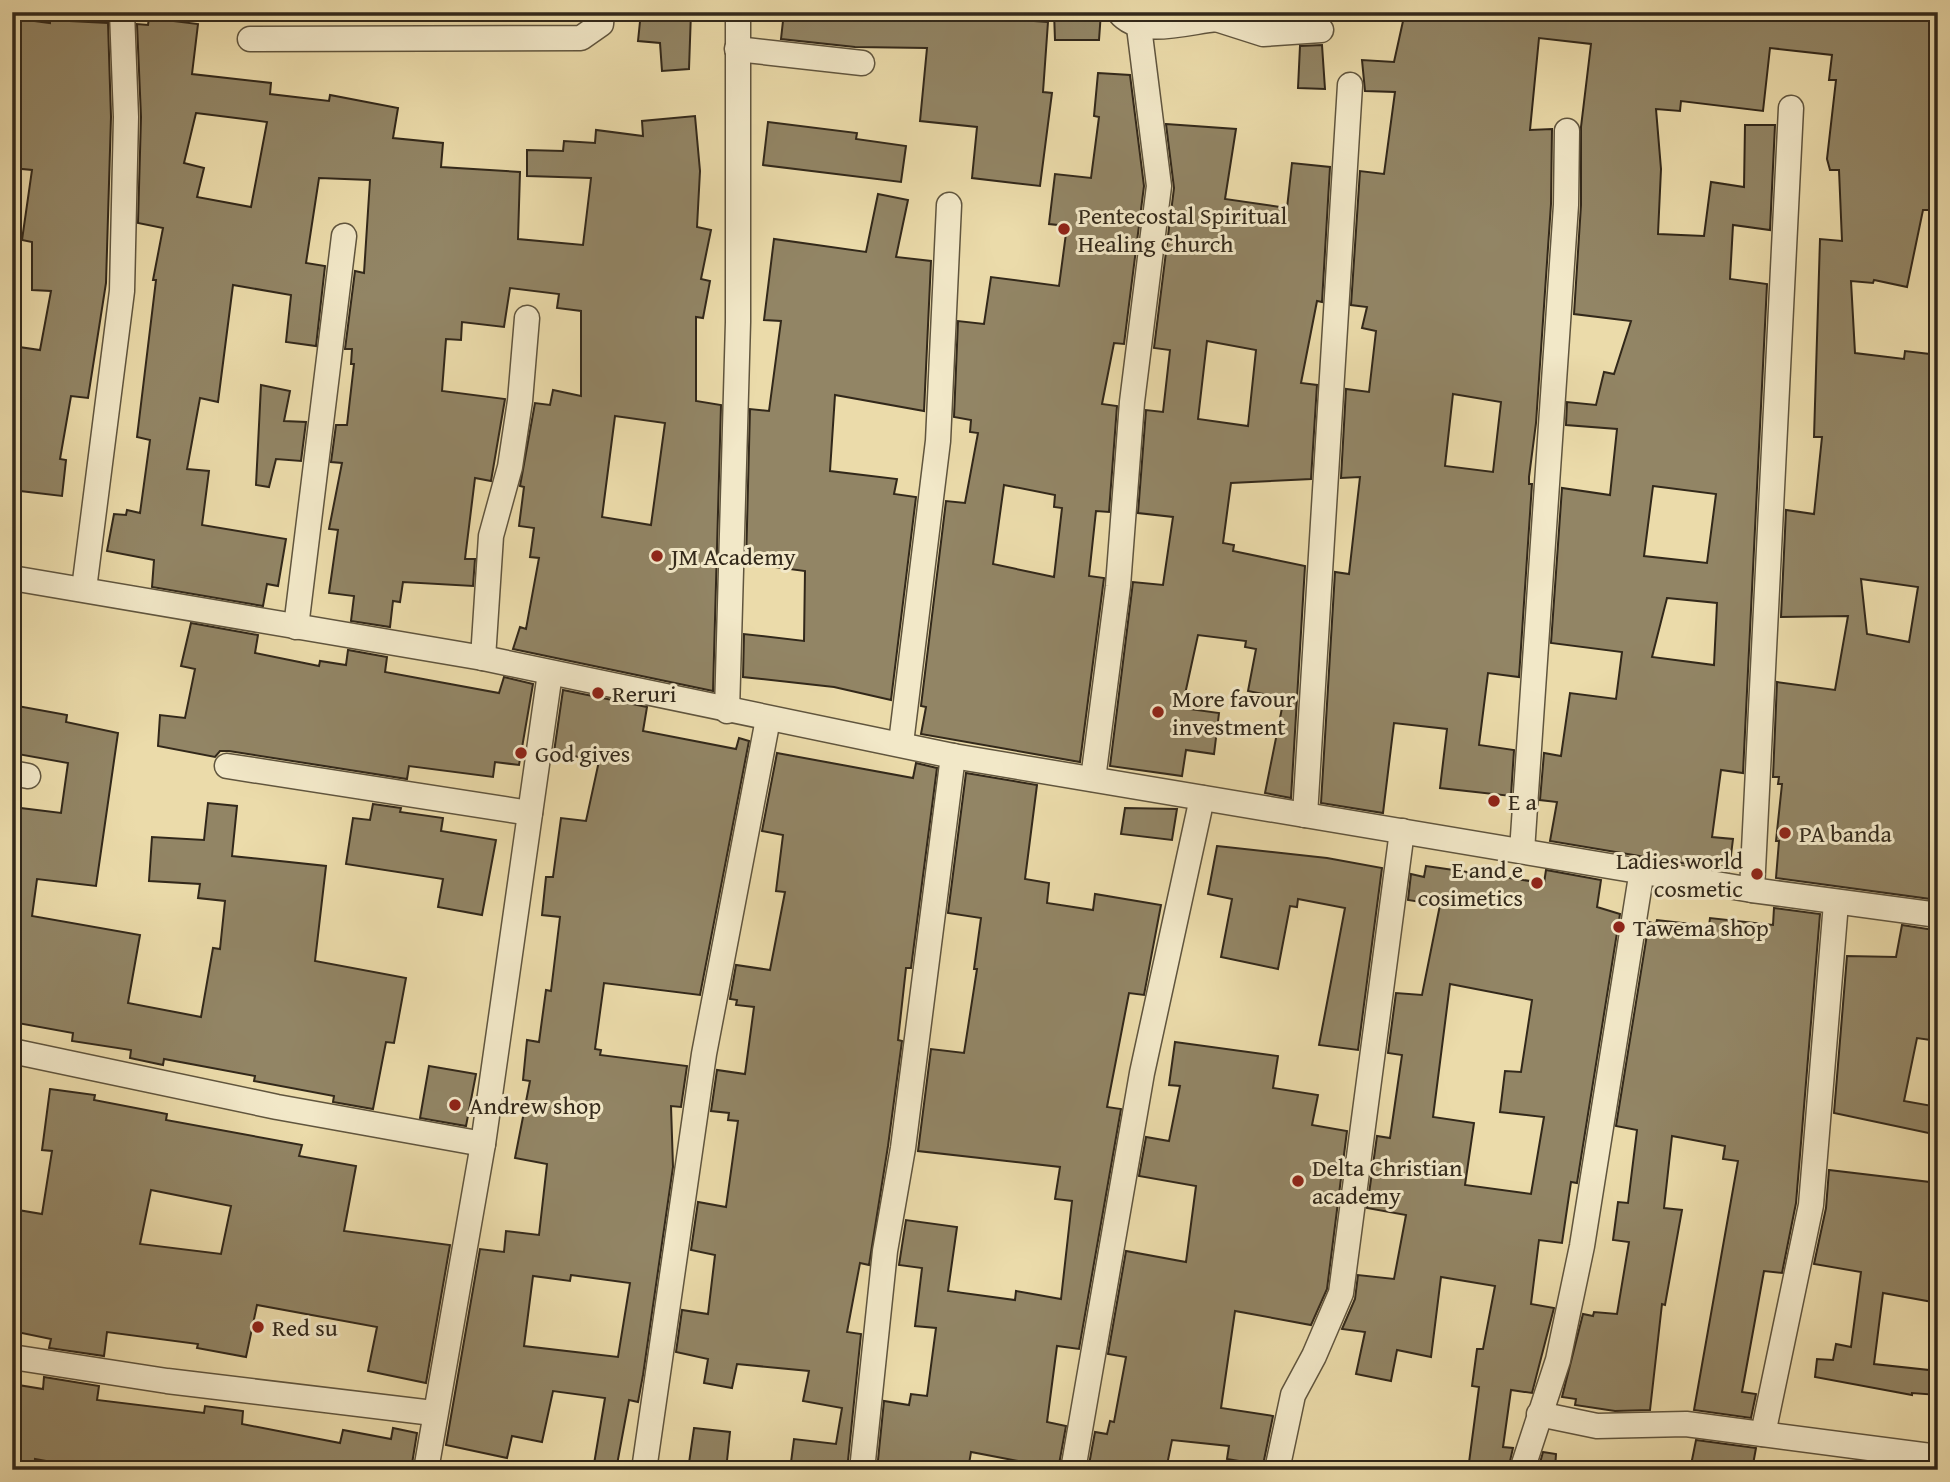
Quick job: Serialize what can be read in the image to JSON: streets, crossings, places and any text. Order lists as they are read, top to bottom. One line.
{"places":["Pentecostal Spiritual Healing Church","JM Academy","Reruri","More favour investment","God gives","E a","PA banda","Ladies world cosmetic","E and e cosimetics","Tawema shop","Andrew shop","Delta Christian academy","Red su"]}
